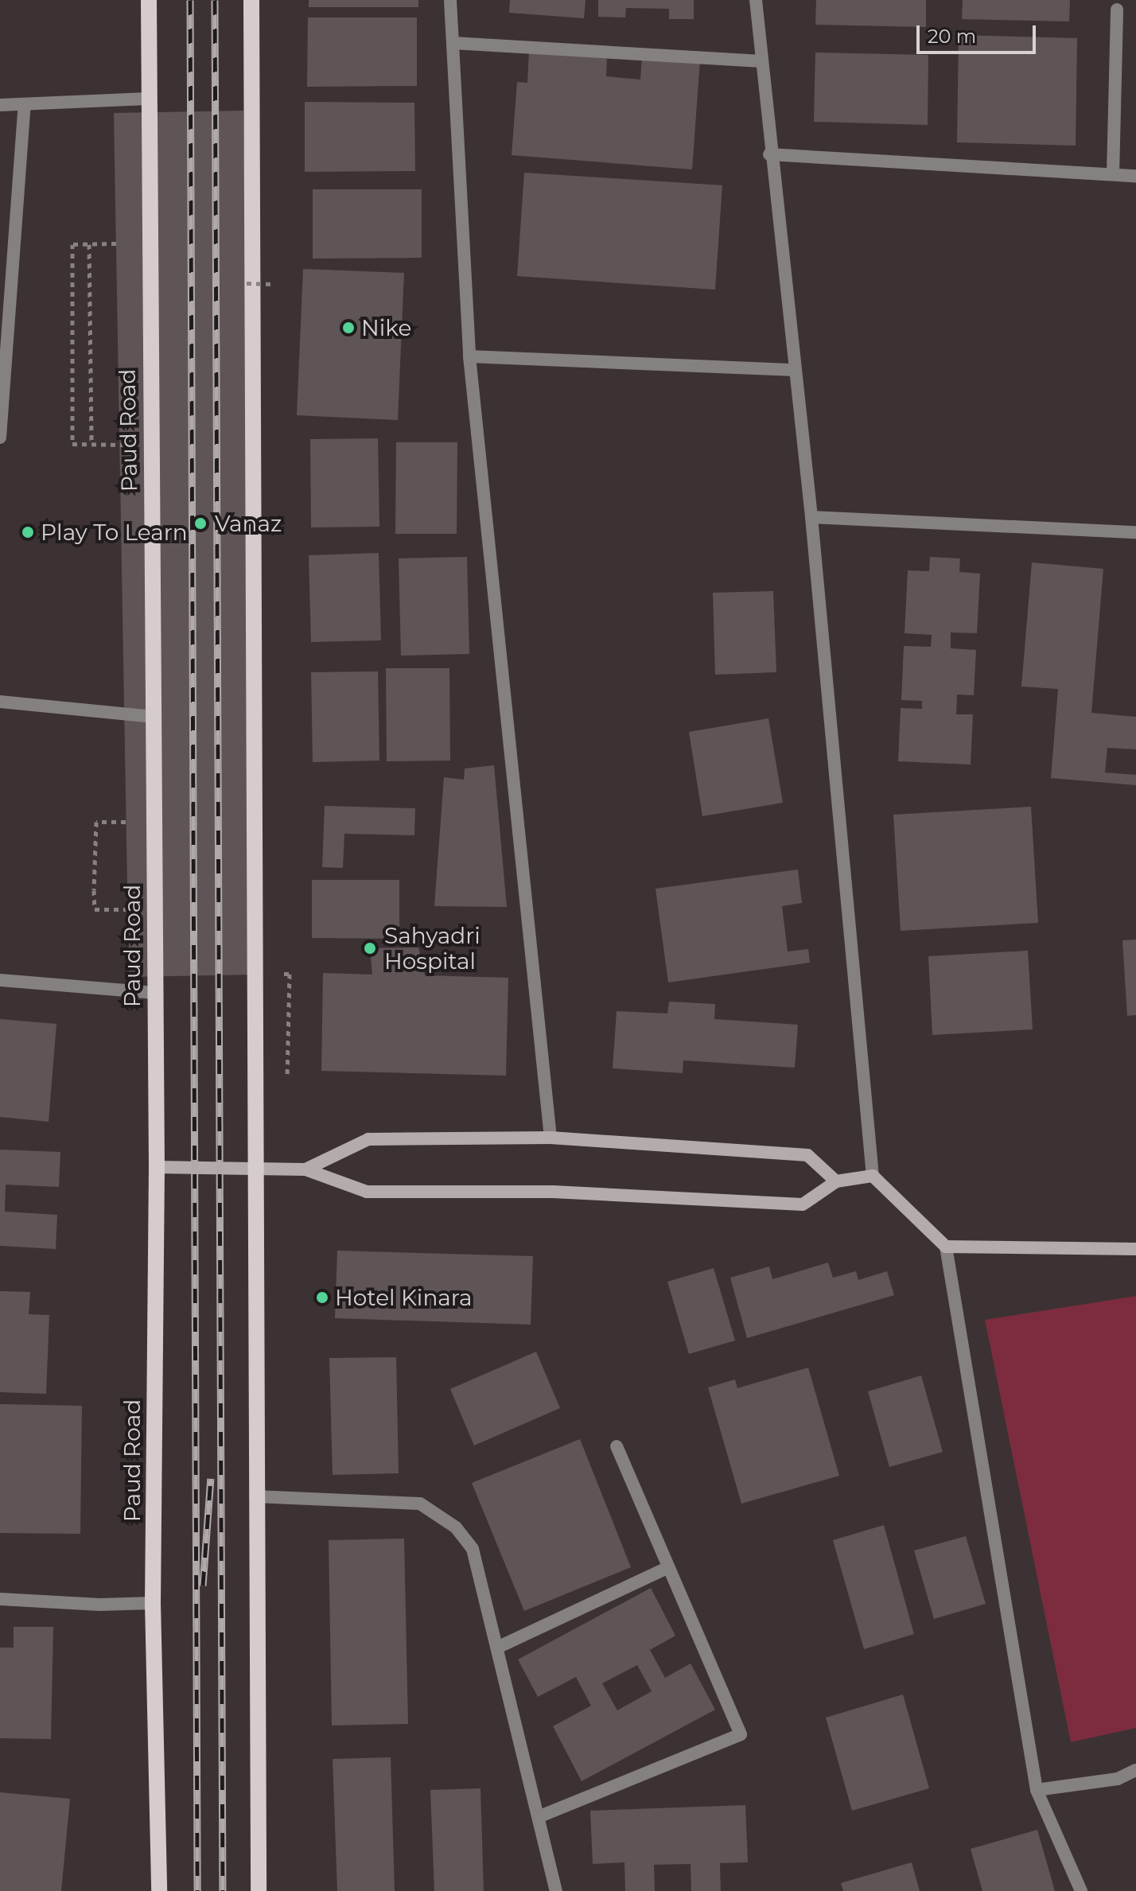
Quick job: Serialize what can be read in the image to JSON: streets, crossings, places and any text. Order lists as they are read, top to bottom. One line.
{"streets":{"main road":["Paud Road"]},"places":["Nike","Vanaz","Play To Learn","Sahyadri Hospital","Hotel Kinara"],"scale_bar":"20 m"}
